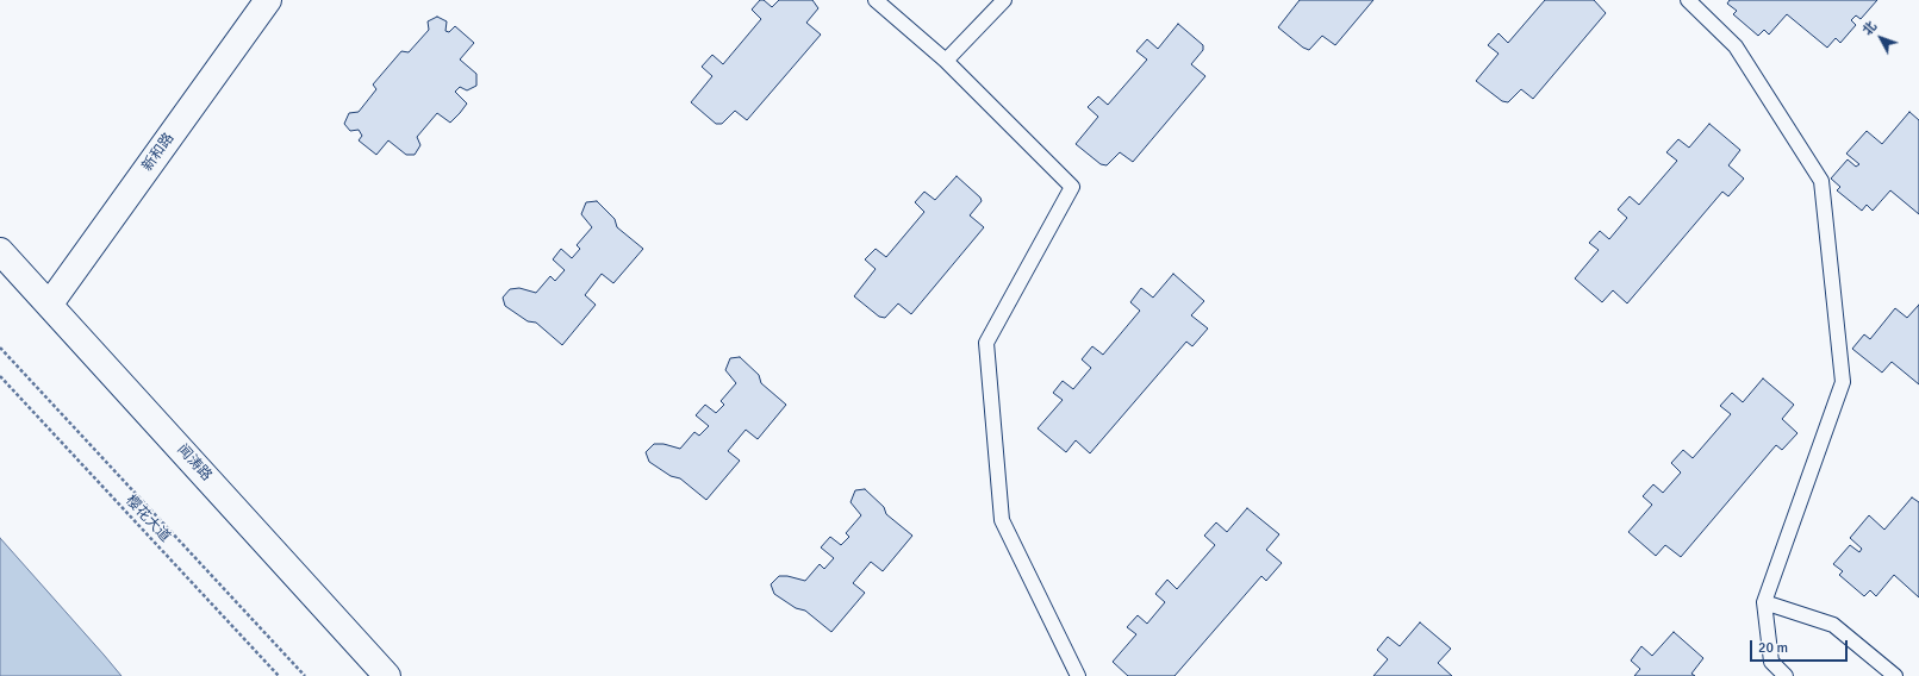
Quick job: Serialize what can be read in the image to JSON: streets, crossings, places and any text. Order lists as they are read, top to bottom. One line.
{"streets":{"main road":["新和路","闻涛路"],"path":["樱花大道"]},"crossings":[["新和路","闻涛路"]],"scale_bar":"20 m","north":"top left"}
